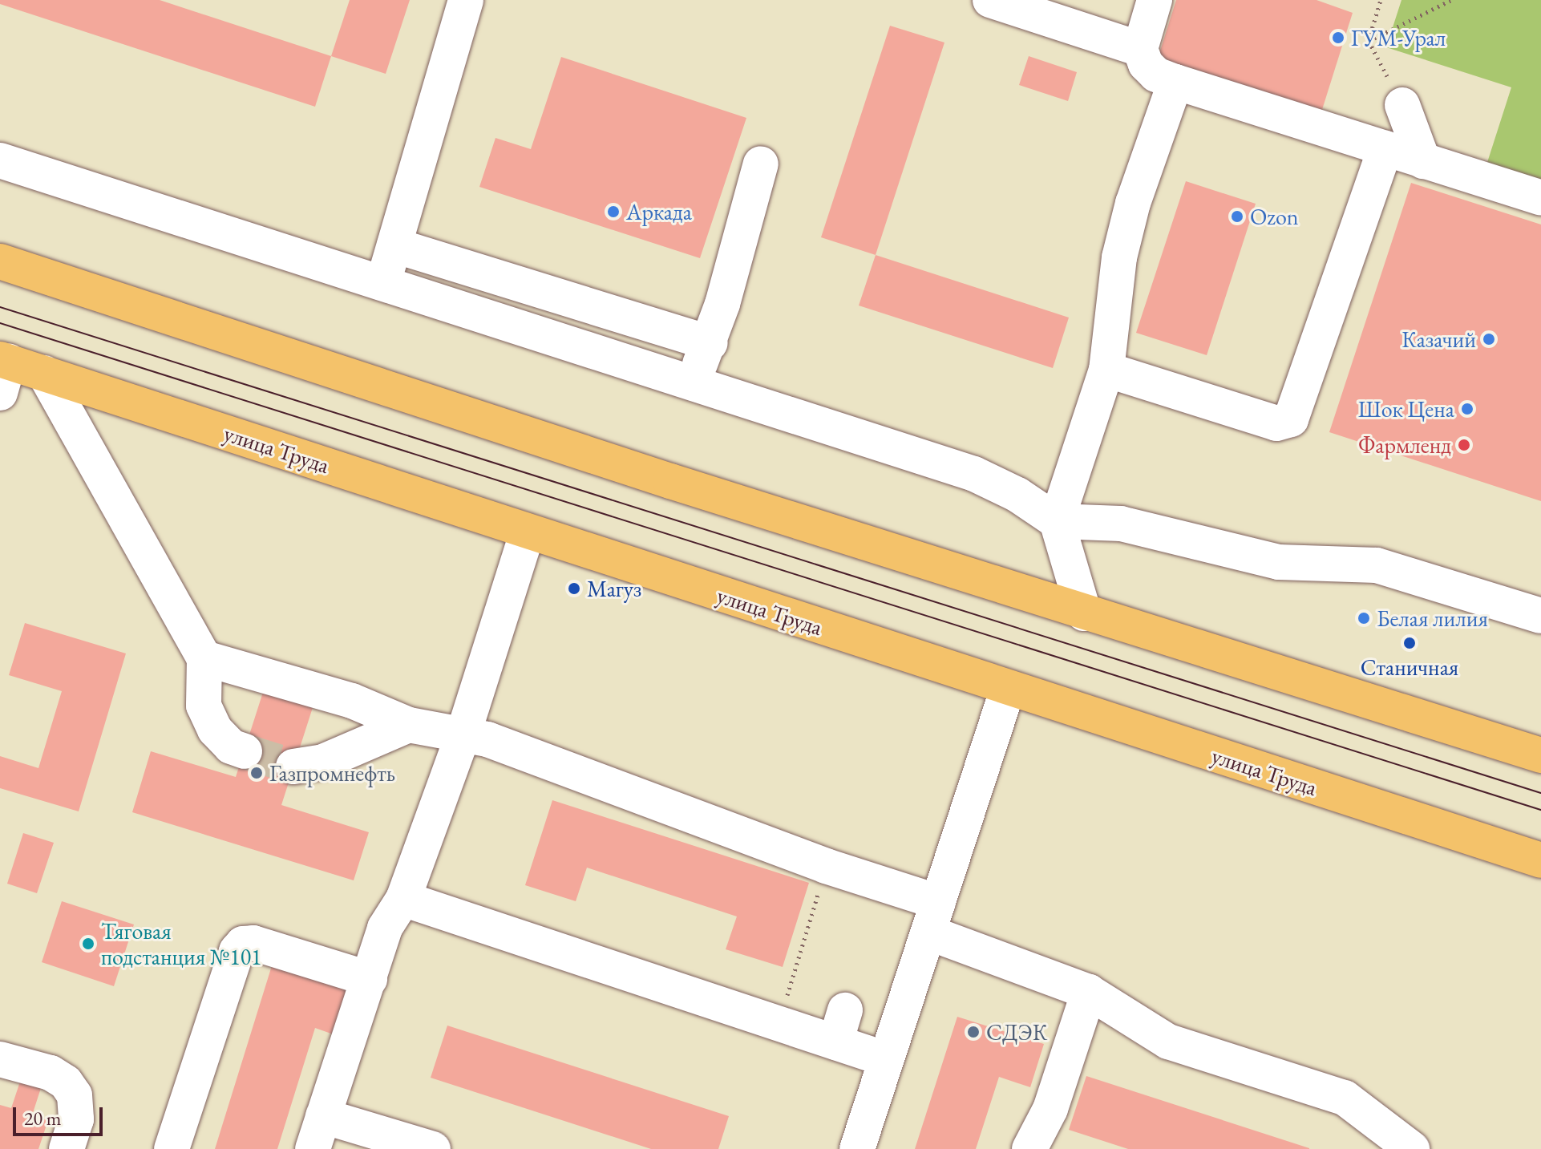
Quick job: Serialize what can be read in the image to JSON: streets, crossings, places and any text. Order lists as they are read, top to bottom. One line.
{"streets":{"main road":["улица Труда"]},"places":["ГУМ-Урал","Аркада","Ozon","Казачий","Шок Цена","Фармленд","Магуз","Белая лилия","Станичная","Газпромнефть","Тяговая подстанция №101","СДЭК"],"scale_bar":"20 m"}
